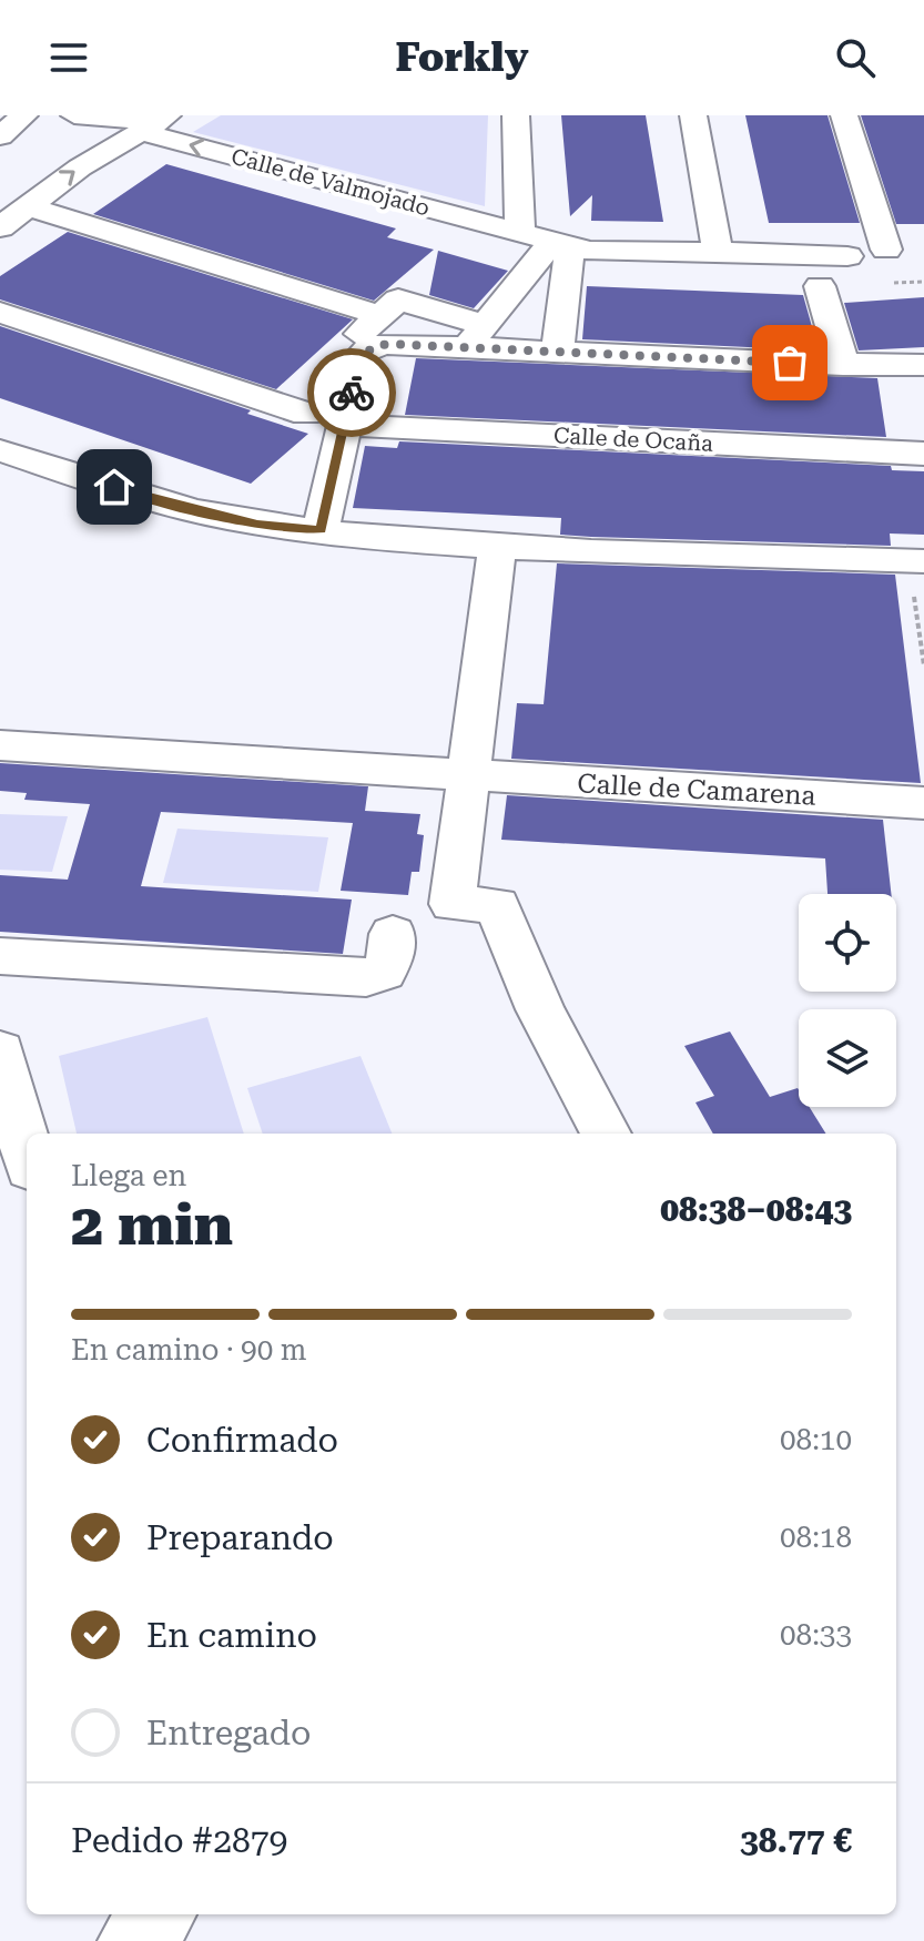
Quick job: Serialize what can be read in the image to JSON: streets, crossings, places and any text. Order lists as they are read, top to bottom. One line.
{"streets":{"street":["Calle de Valmojado","Calle de Ocaña","Calle de Camarena"]},"page":{"header":"Forkly","heading":["2 min","Llega en","08:38–08:43"],"panel":["Pedido #2879","38.77 €"],"bar":"En camino · 90 m","list":[["Confirmado","08:10"],["Preparando","08:18"],["En camino","08:33"],"Entregado"]}}
